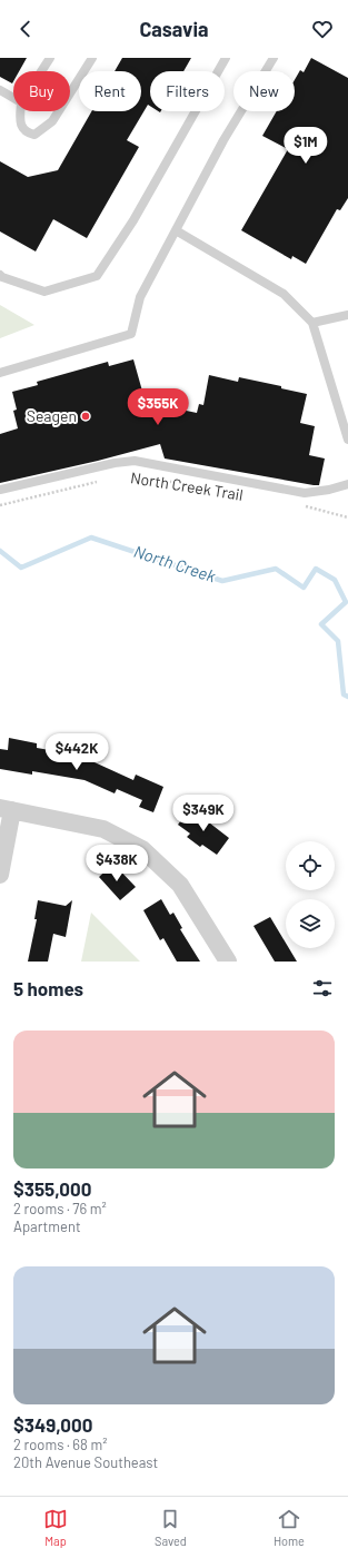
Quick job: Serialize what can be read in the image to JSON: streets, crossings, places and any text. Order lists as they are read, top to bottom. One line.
{"streets":{"path":["North Creek Trail"]},"water":["North Creek"],"places":["Seagen"],"page":{"header":"Casavia","chip":["Buy","Rent","Filters","New"],"price":["$1M","$355K","$442K","$349K","$438K"],"heading":"5 homes","list":[{"name":"$355,000","note":"2 rooms · 76 m² · Apartment"},{"name":"$349,000","note":"2 rooms · 68 m² · 20th Avenue Southeast"}],"tabs":["Map","Saved","Home"]}}
